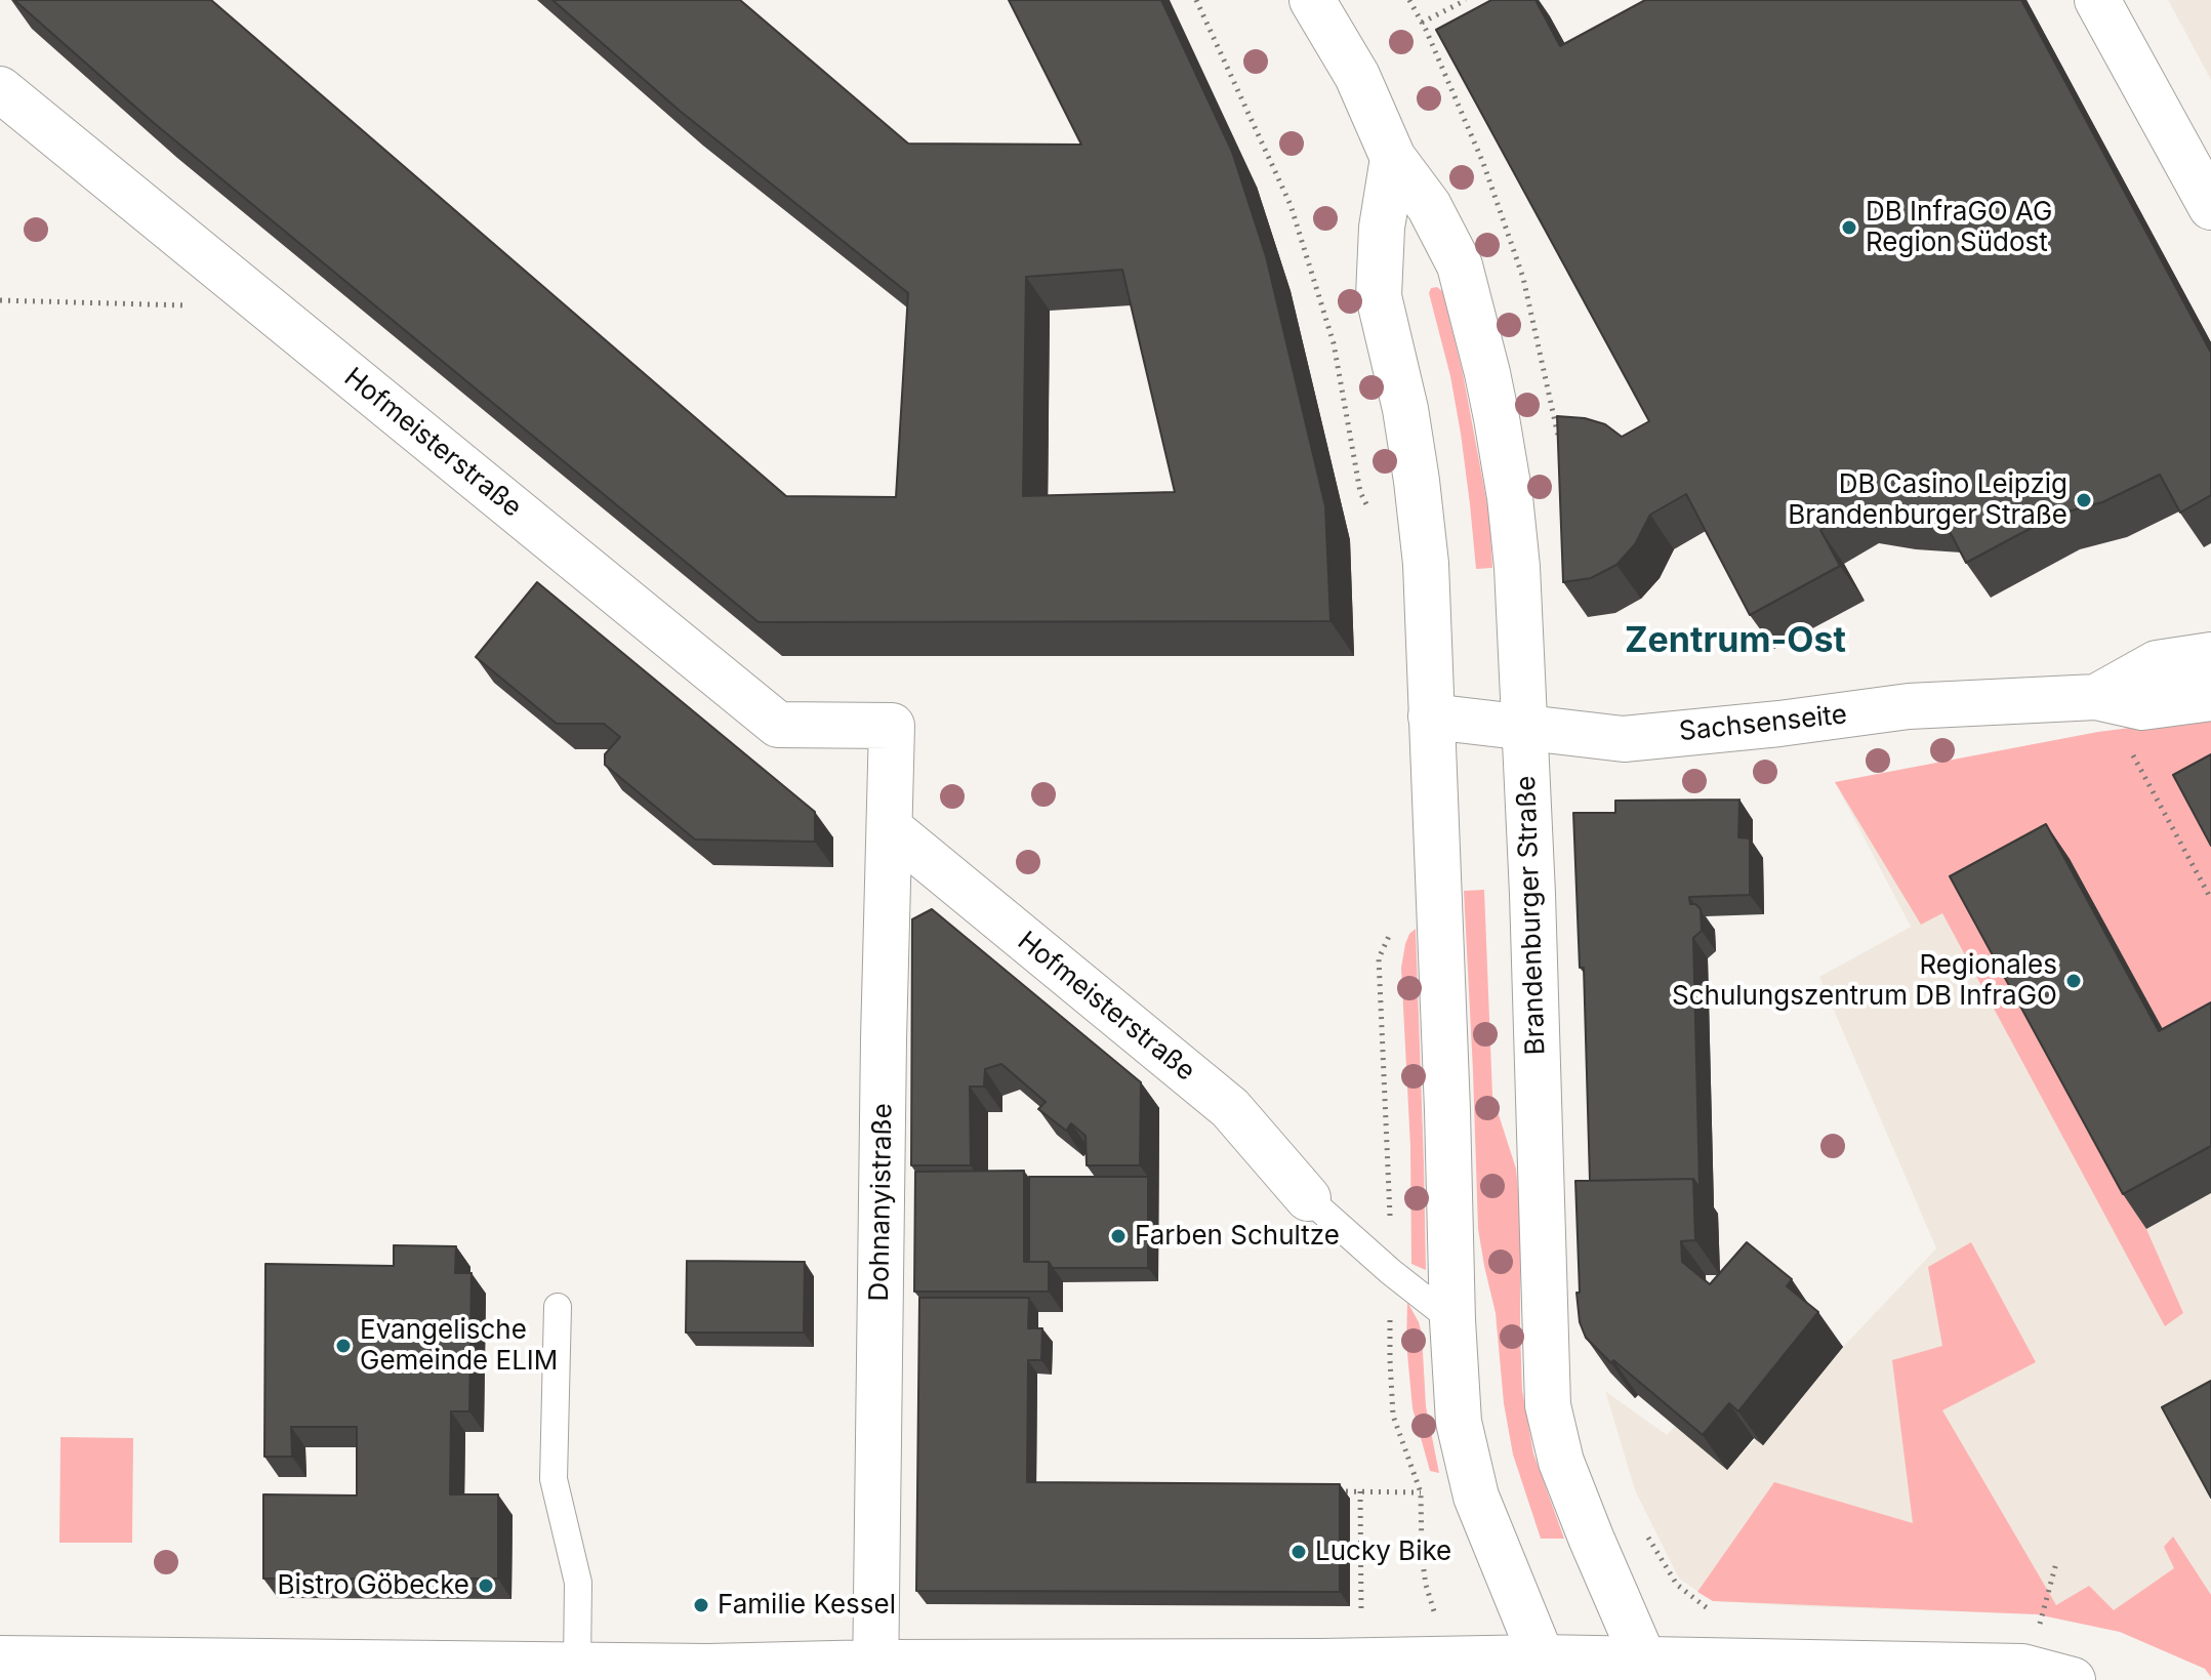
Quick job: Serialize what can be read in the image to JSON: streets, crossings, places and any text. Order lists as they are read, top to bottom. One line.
{"streets":{"street":["Hofmeisterstraße","Sachsenseite","Brandenburger Straße","Dohnanyistraße"]},"crossings":[["Hofmeisterstraße","Dohnanyistraße"],["Sachsenseite","Brandenburger Straße"]],"districts":["Zentrum-Ost"],"places":["DB InfraGO AG Region Südost","DB Casino Leipzig Brandenburger Straße","Regionales Schulungszentrum DB InfraGO","Farben Schultze","Evangelische Gemeinde ELIM","Lucky Bike","Bistro Göbecke","Familie Kessel"]}
